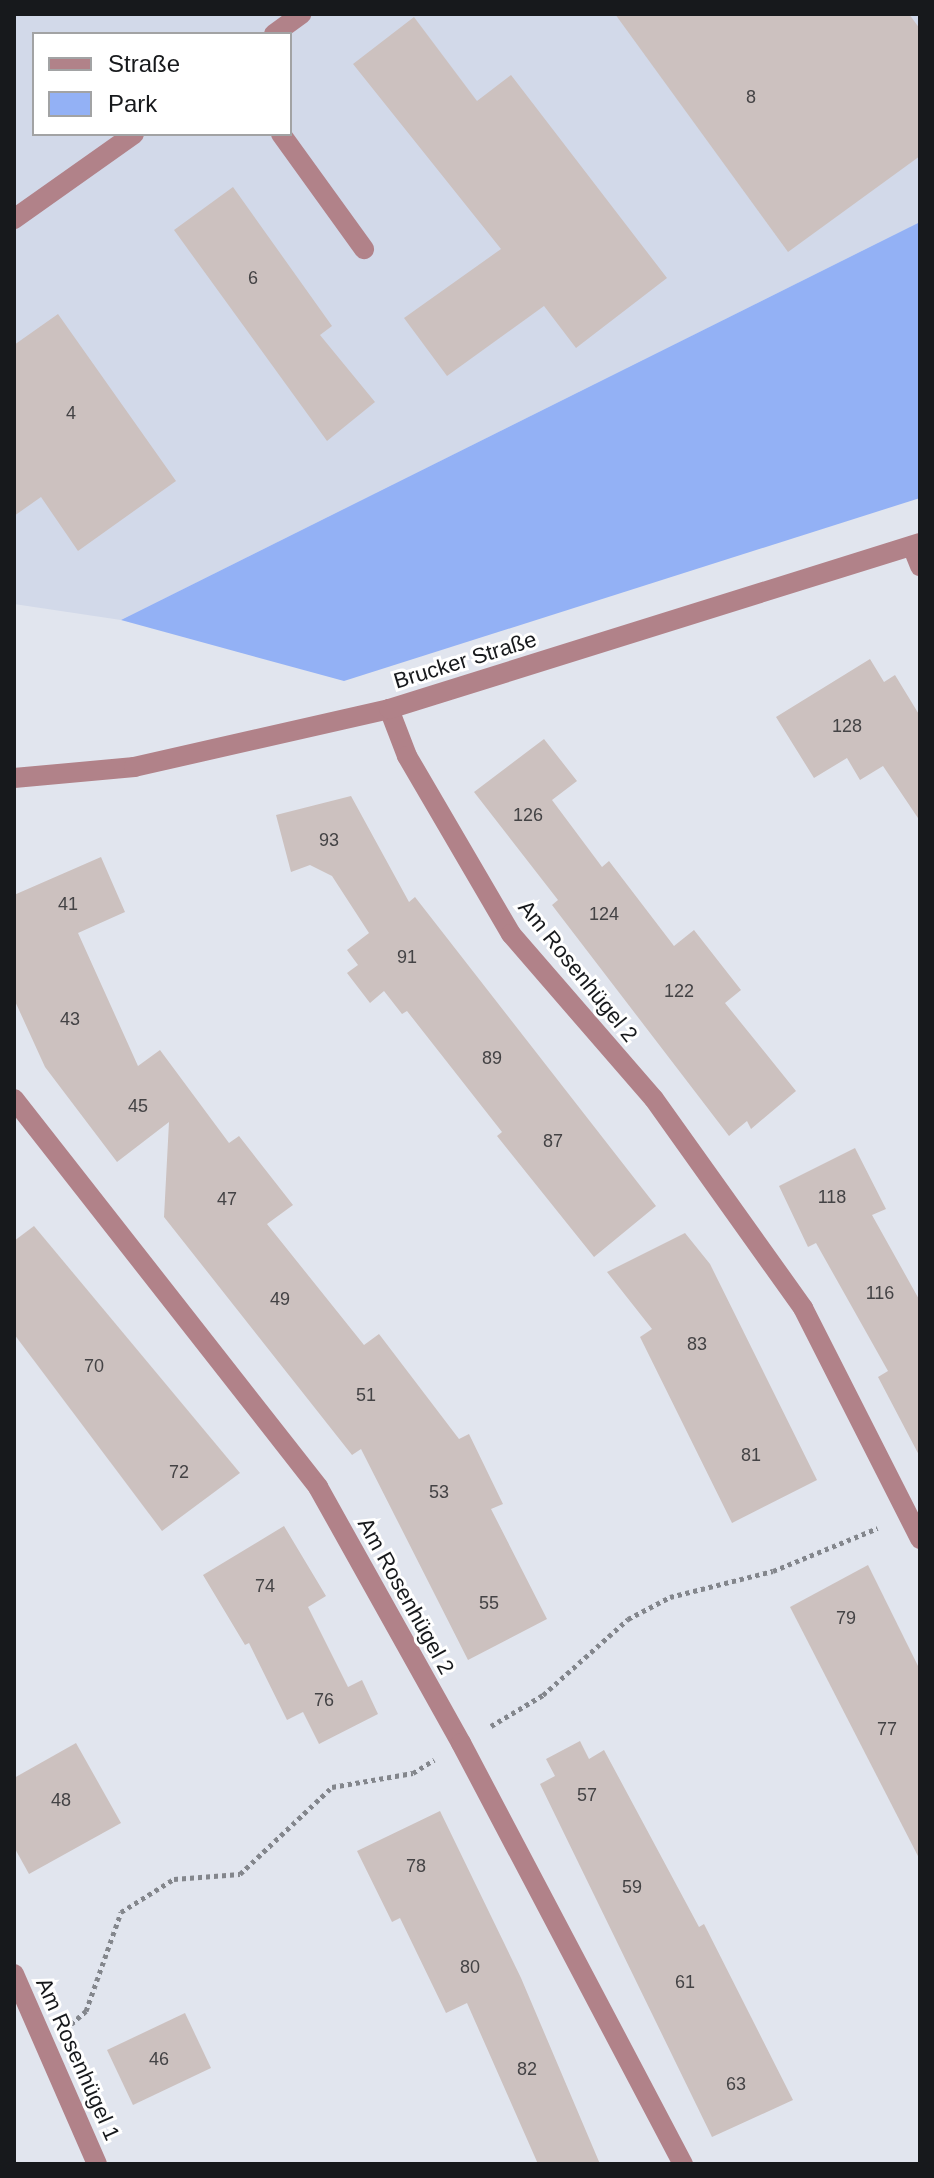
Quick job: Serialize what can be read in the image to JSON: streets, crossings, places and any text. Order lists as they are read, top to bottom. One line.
{"streets":{"street":["Brucker Straße","Am Rosenhügel 2","Am Rosenhügel 1"]},"crossings":[["Brucker Straße","Am Rosenhügel 2"]],"house_numbers":["8","6","4","128","126","93","41","124","91","122","43","89","45","87","118","47","116","49","83","70","51","81","72","53","74","55","79","76","77","57","48","78","59","80","61","46","82","63"],"legend":["Straße","Park"]}
